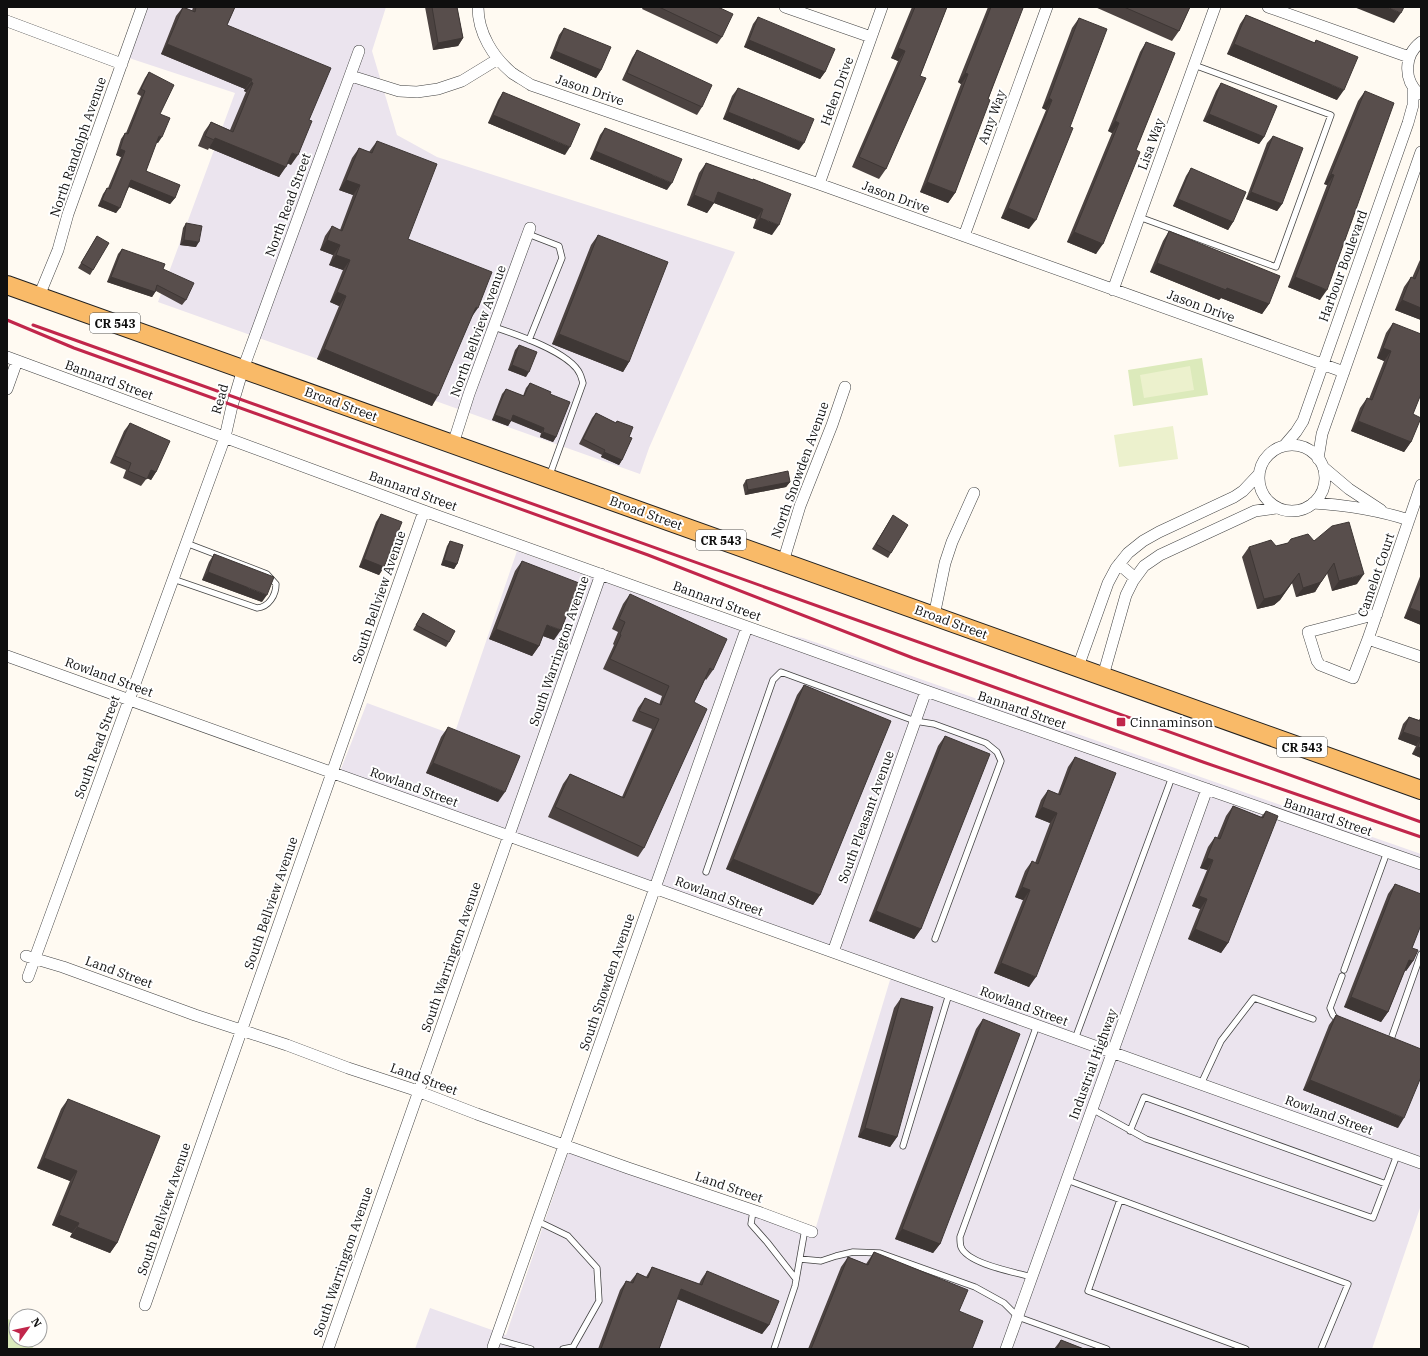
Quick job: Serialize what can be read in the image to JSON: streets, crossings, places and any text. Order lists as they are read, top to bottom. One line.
{"streets":{"main road":["CR 543","Broad Street"],"street":["Jason Drive","Helen Drive","Amy Way","Lisa Way","North Randolph Avenue","North Read Street","Harbour Boulevard","North Bellview Avenue","Bannard Street","Read","North Snowden Avenue","Camelot Court","South Bellview Avenue","South Warrington Avenue","Rowland Street","South Read Street","South Pleasant Avenue","Land Street","South Snowden Avenue","Industrial Highway"]},"crossings":[["Jason Drive","Helen Drive"],["Jason Drive","Amy Way"],["Jason Drive","Lisa Way"],["Jason Drive","Harbour Boulevard"],["North Randolph Avenue","Broad Street"],["North Read Street","Read"],["North Read Street","Broad Street"],["Harbour Boulevard","Broad Street"],["Harbour Boulevard","Camelot Court"],["North Bellview Avenue","Broad Street"],["Bannard Street","Read"],["Bannard Street","South Bellview Avenue"],["Bannard Street","South Warrington Avenue"],["Bannard Street","South Read Street"],["Bannard Street","South Pleasant Avenue"],["Bannard Street","South Snowden Avenue"],["Bannard Street","Industrial Highway"],["Read","Broad Street"],["Read","South Read Street"],["Broad Street","North Snowden Avenue"],["South Bellview Avenue","Rowland Street"],["South Bellview Avenue","Land Street"],["South Warrington Avenue","Rowland Street"],["South Warrington Avenue","Land Street"],["Rowland Street","South Read Street"],["Rowland Street","South Pleasant Avenue"],["Rowland Street","South Snowden Avenue"],["Rowland Street","Industrial Highway"],["South Read Street","Land Street"],["Land Street","South Snowden Avenue"]],"places":{"transit":["Cinnaminson"]},"north":"top right"}
